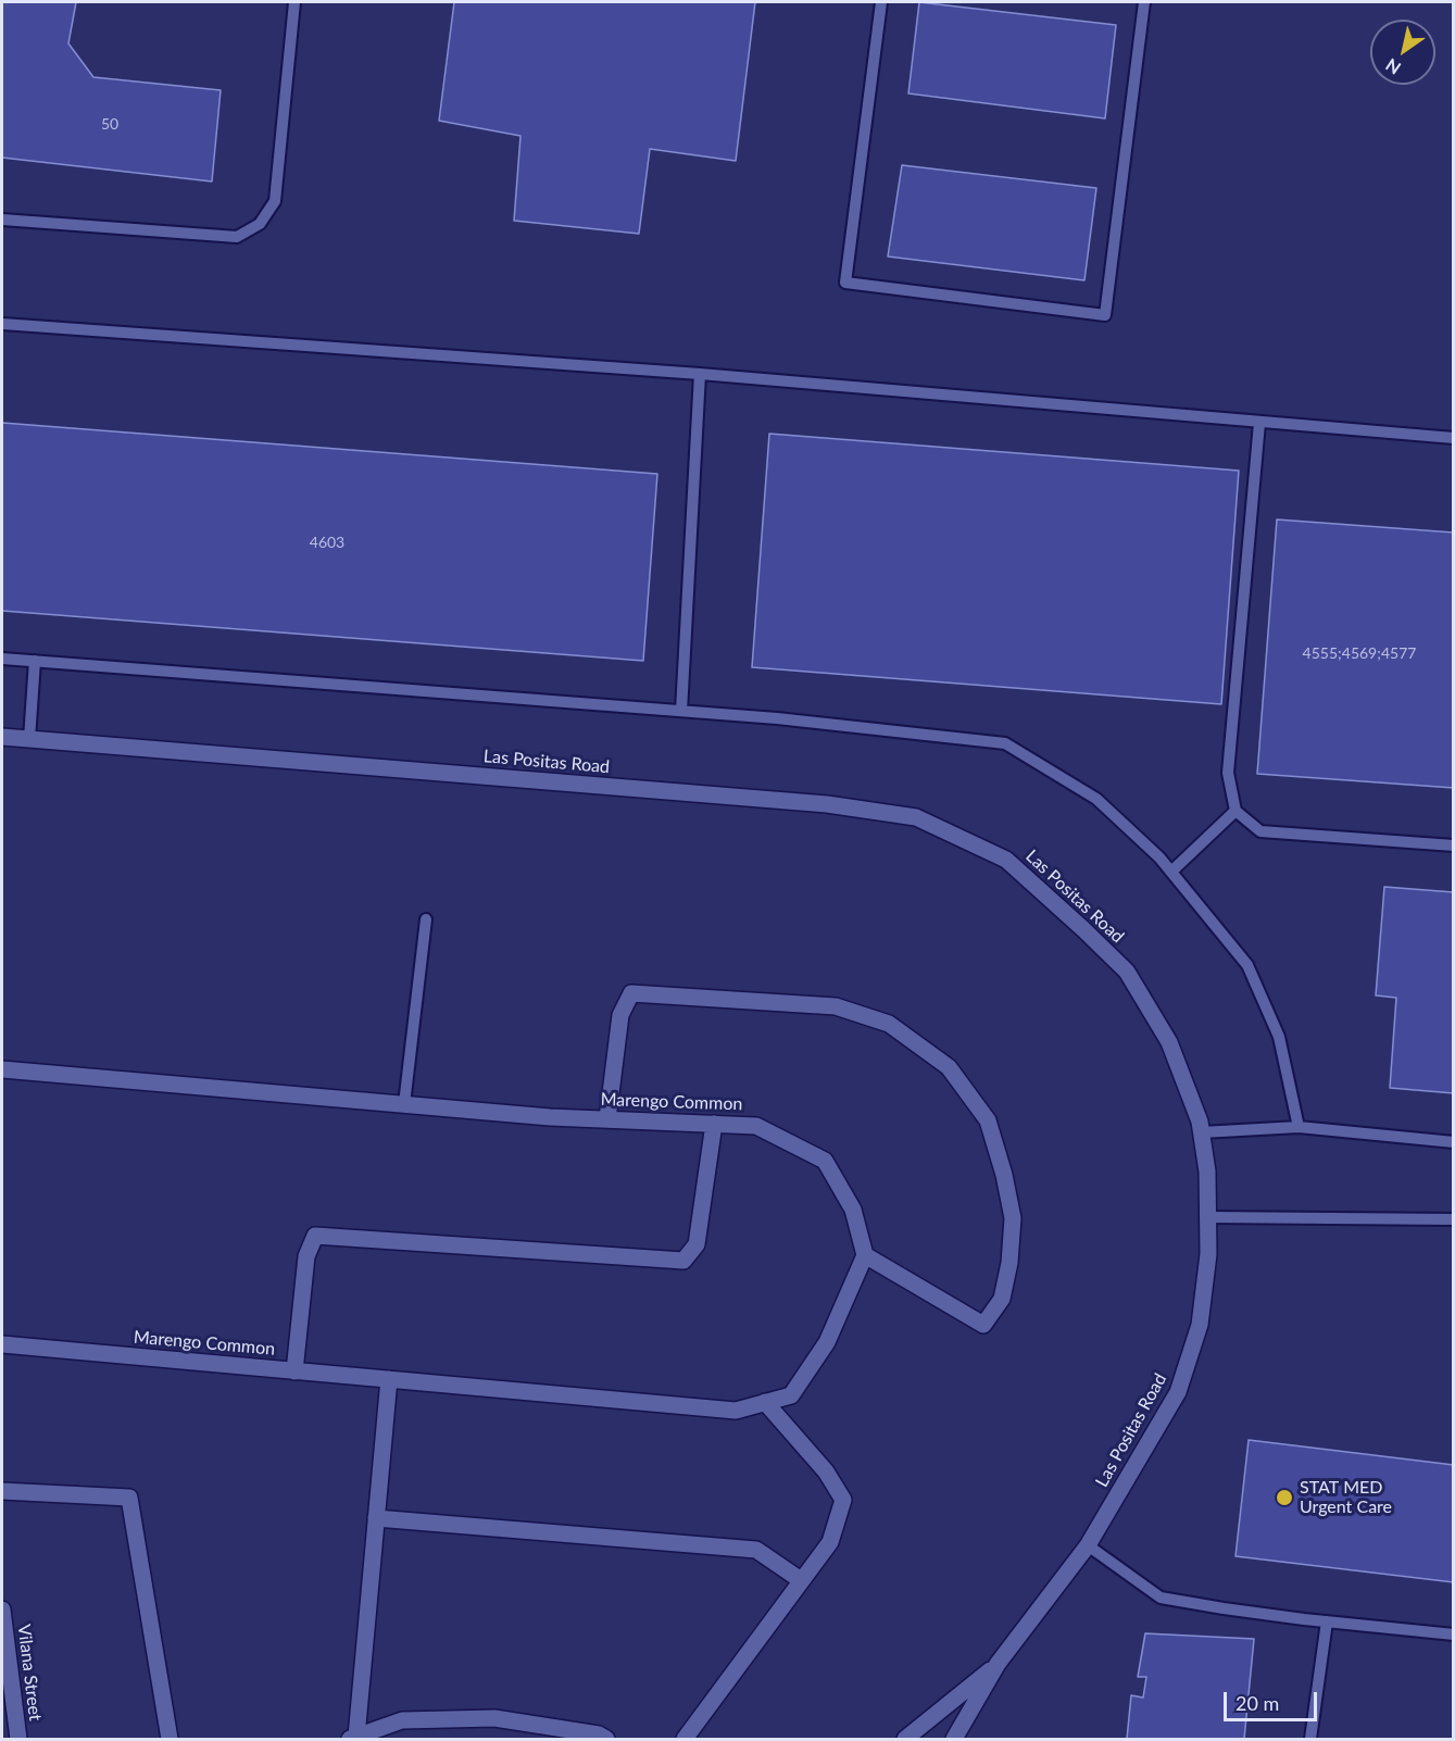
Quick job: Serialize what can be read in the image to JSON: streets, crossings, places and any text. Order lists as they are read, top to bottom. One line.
{"streets":{"street":["Las Positas Road","Marengo Common","Vilana Street"]},"places":["STAT MED Urgent Care"],"house_numbers":["50","4603","4555;4569;4577"],"scale_bar":"20 m","north":"bottom left"}
